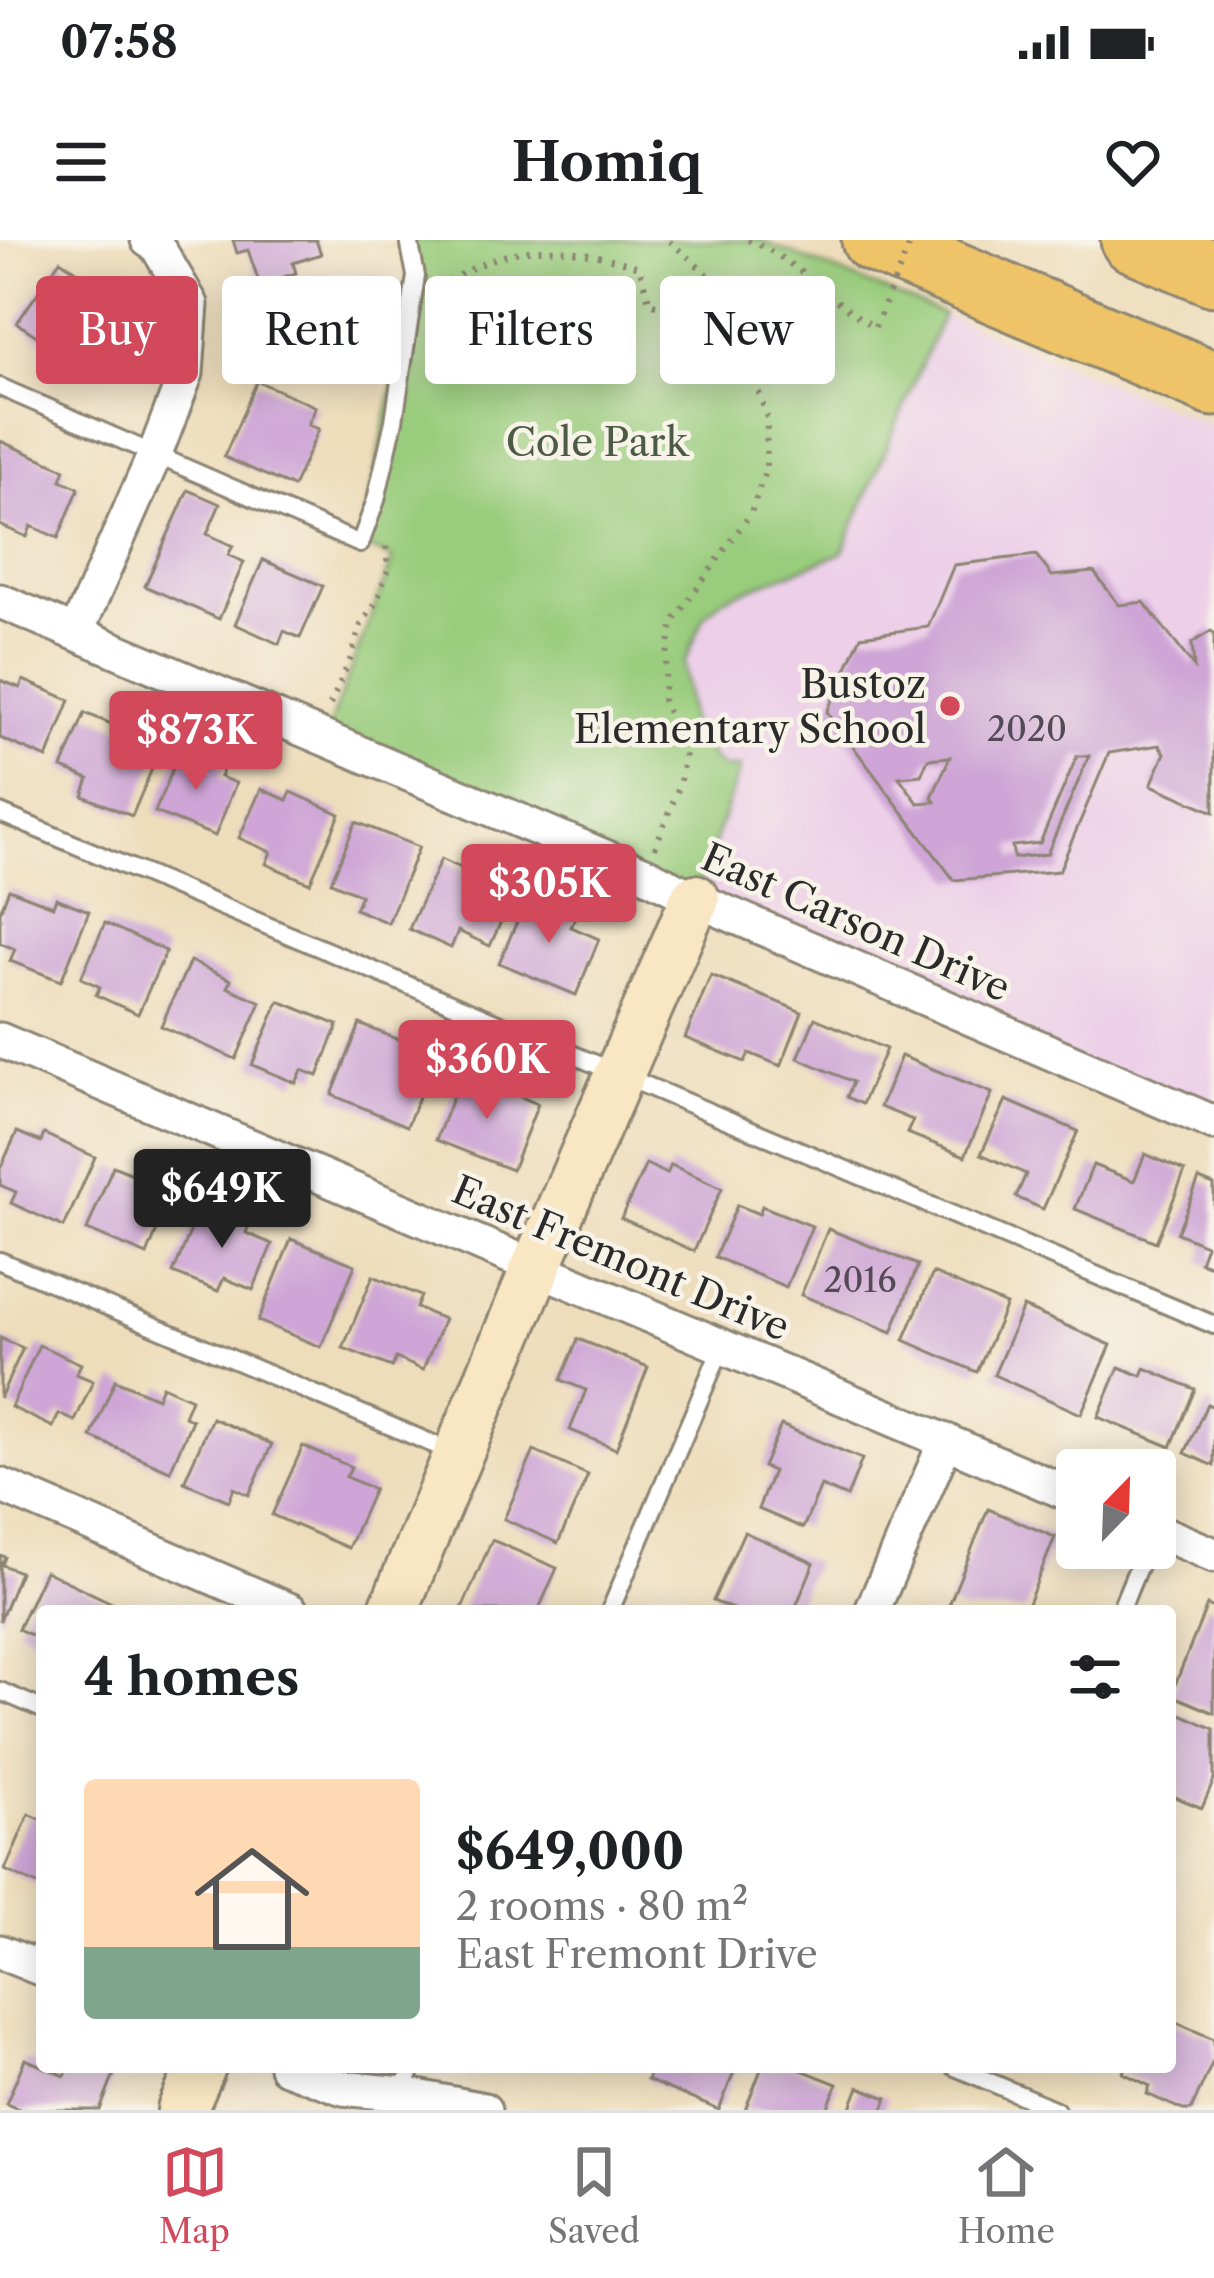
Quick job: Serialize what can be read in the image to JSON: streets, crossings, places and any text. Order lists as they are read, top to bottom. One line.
{"streets":{"street":["East Carson Drive","East Fremont Drive"]},"parks":["Cole Park"],"places":["Bustoz Elementary School"],"house_numbers":["2020","2016"],"north":"top right","page":{"status":"07:58","header":"Homiq","chip":["Buy","Rent","Filters","New"],"price":["$873K","$305K","$360K","$649K"],"heading":"4 homes","list":[{"name":"$649,000","note":"2 rooms · 80 m² · East Fremont Drive"}],"tabs":["Map","Saved","Home"]}}
